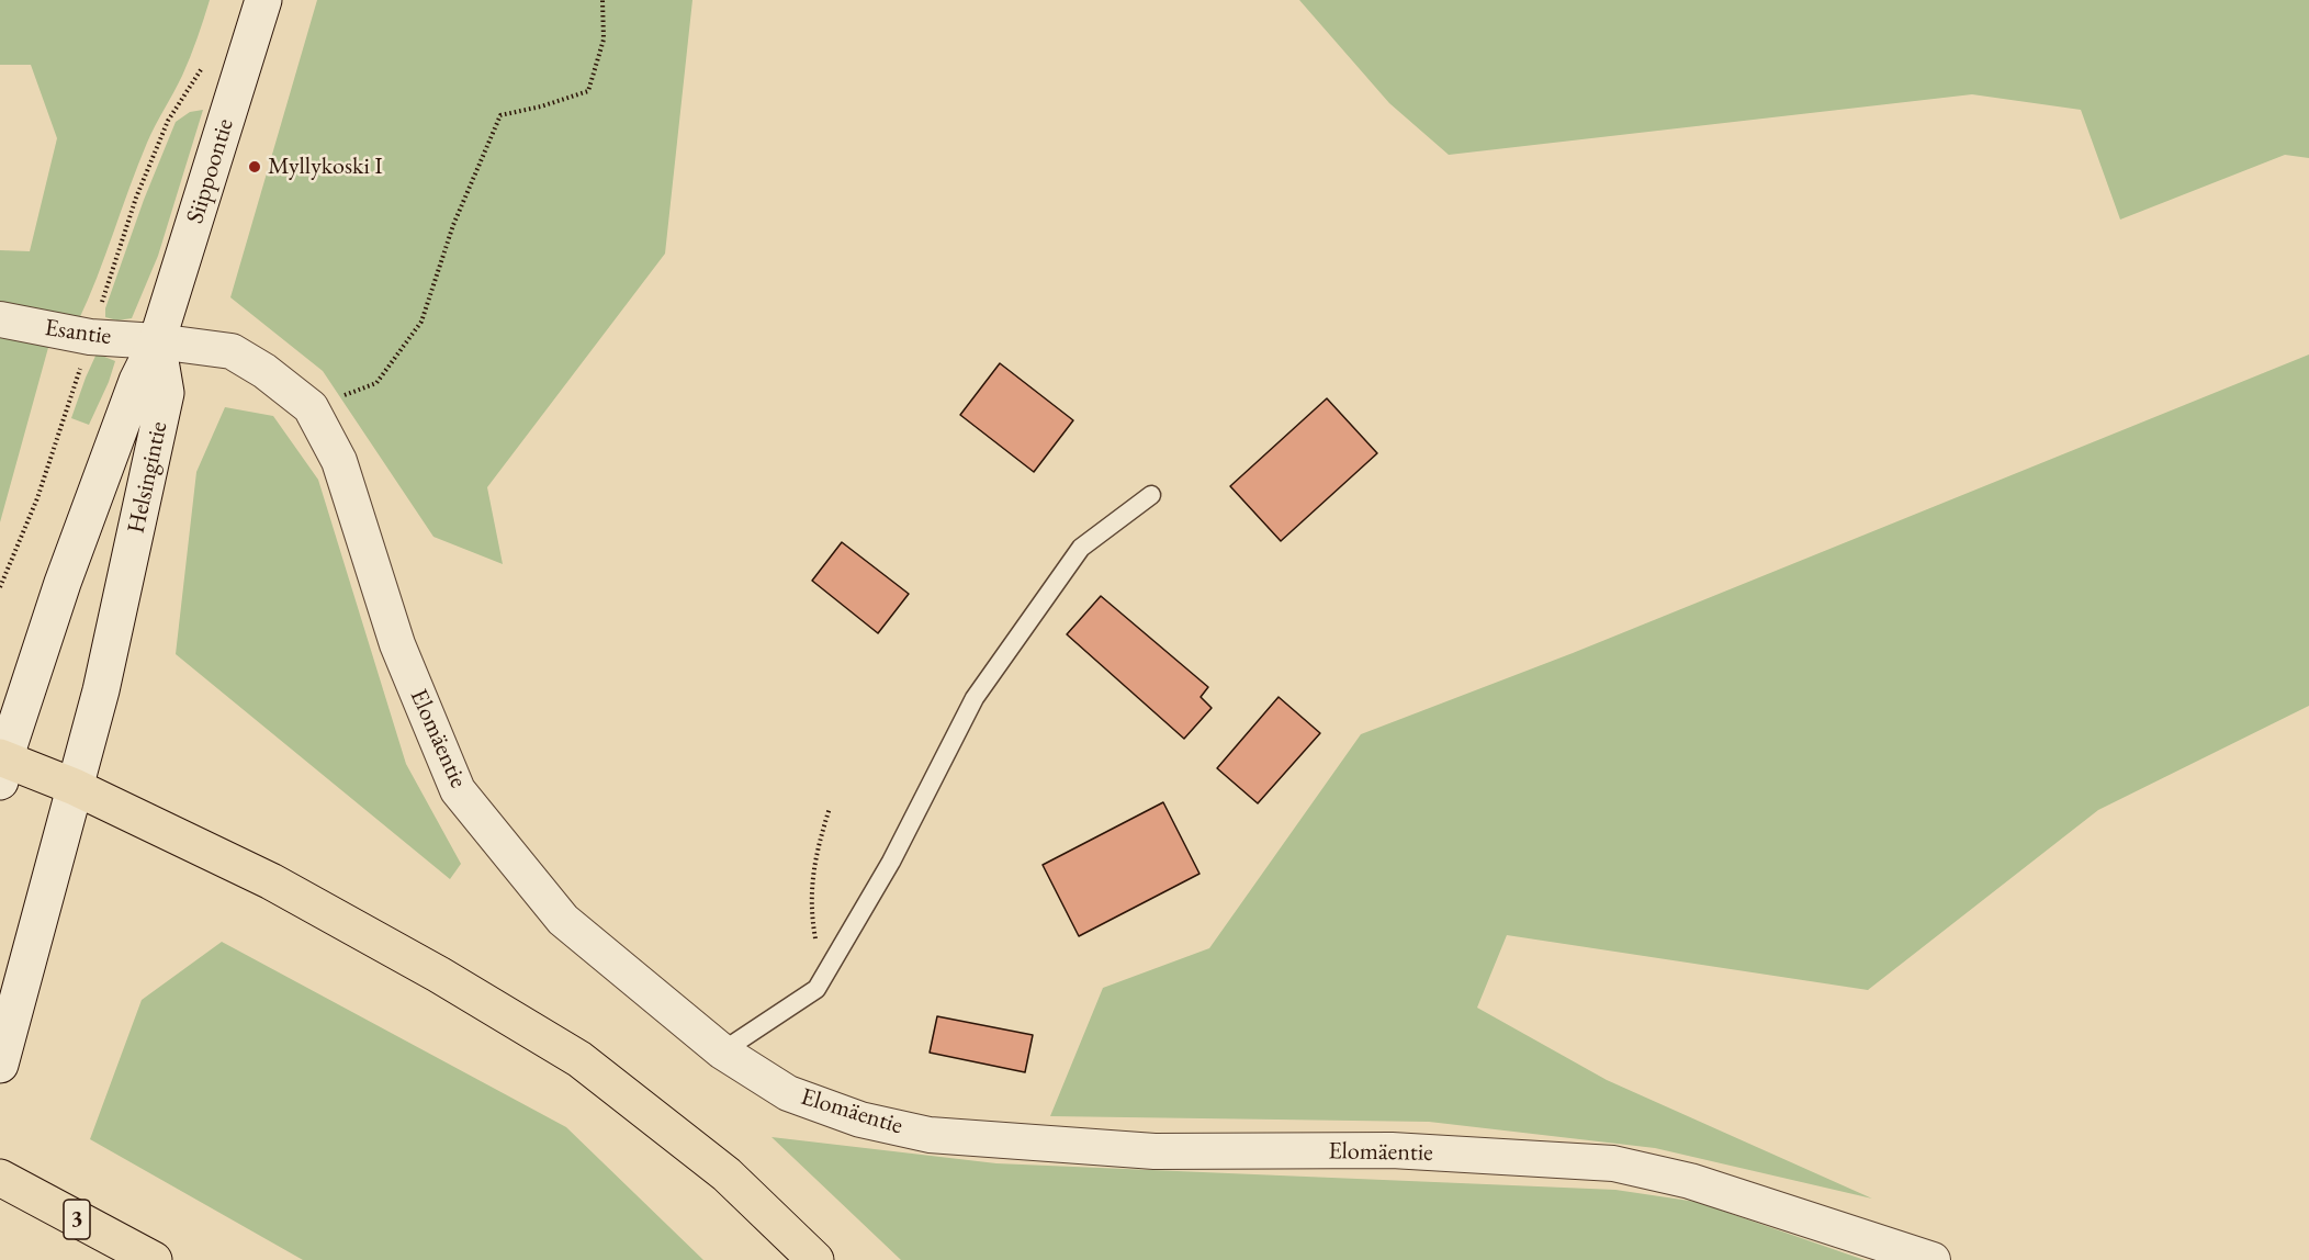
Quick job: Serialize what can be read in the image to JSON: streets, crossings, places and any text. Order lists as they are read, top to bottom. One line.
{"streets":{"highway":["3"],"main road":["Siippoontie","Helsingintie"],"street":["Esantie","Elomäentie"]},"crossings":[["Siippoontie","Esantie"],["Siippoontie","Helsingintie"],["Siippoontie","Elomäentie"],["Esantie","Helsingintie"],["Esantie","Elomäentie"],["Helsingintie","Elomäentie"]],"places":["Myllykoski I"]}
